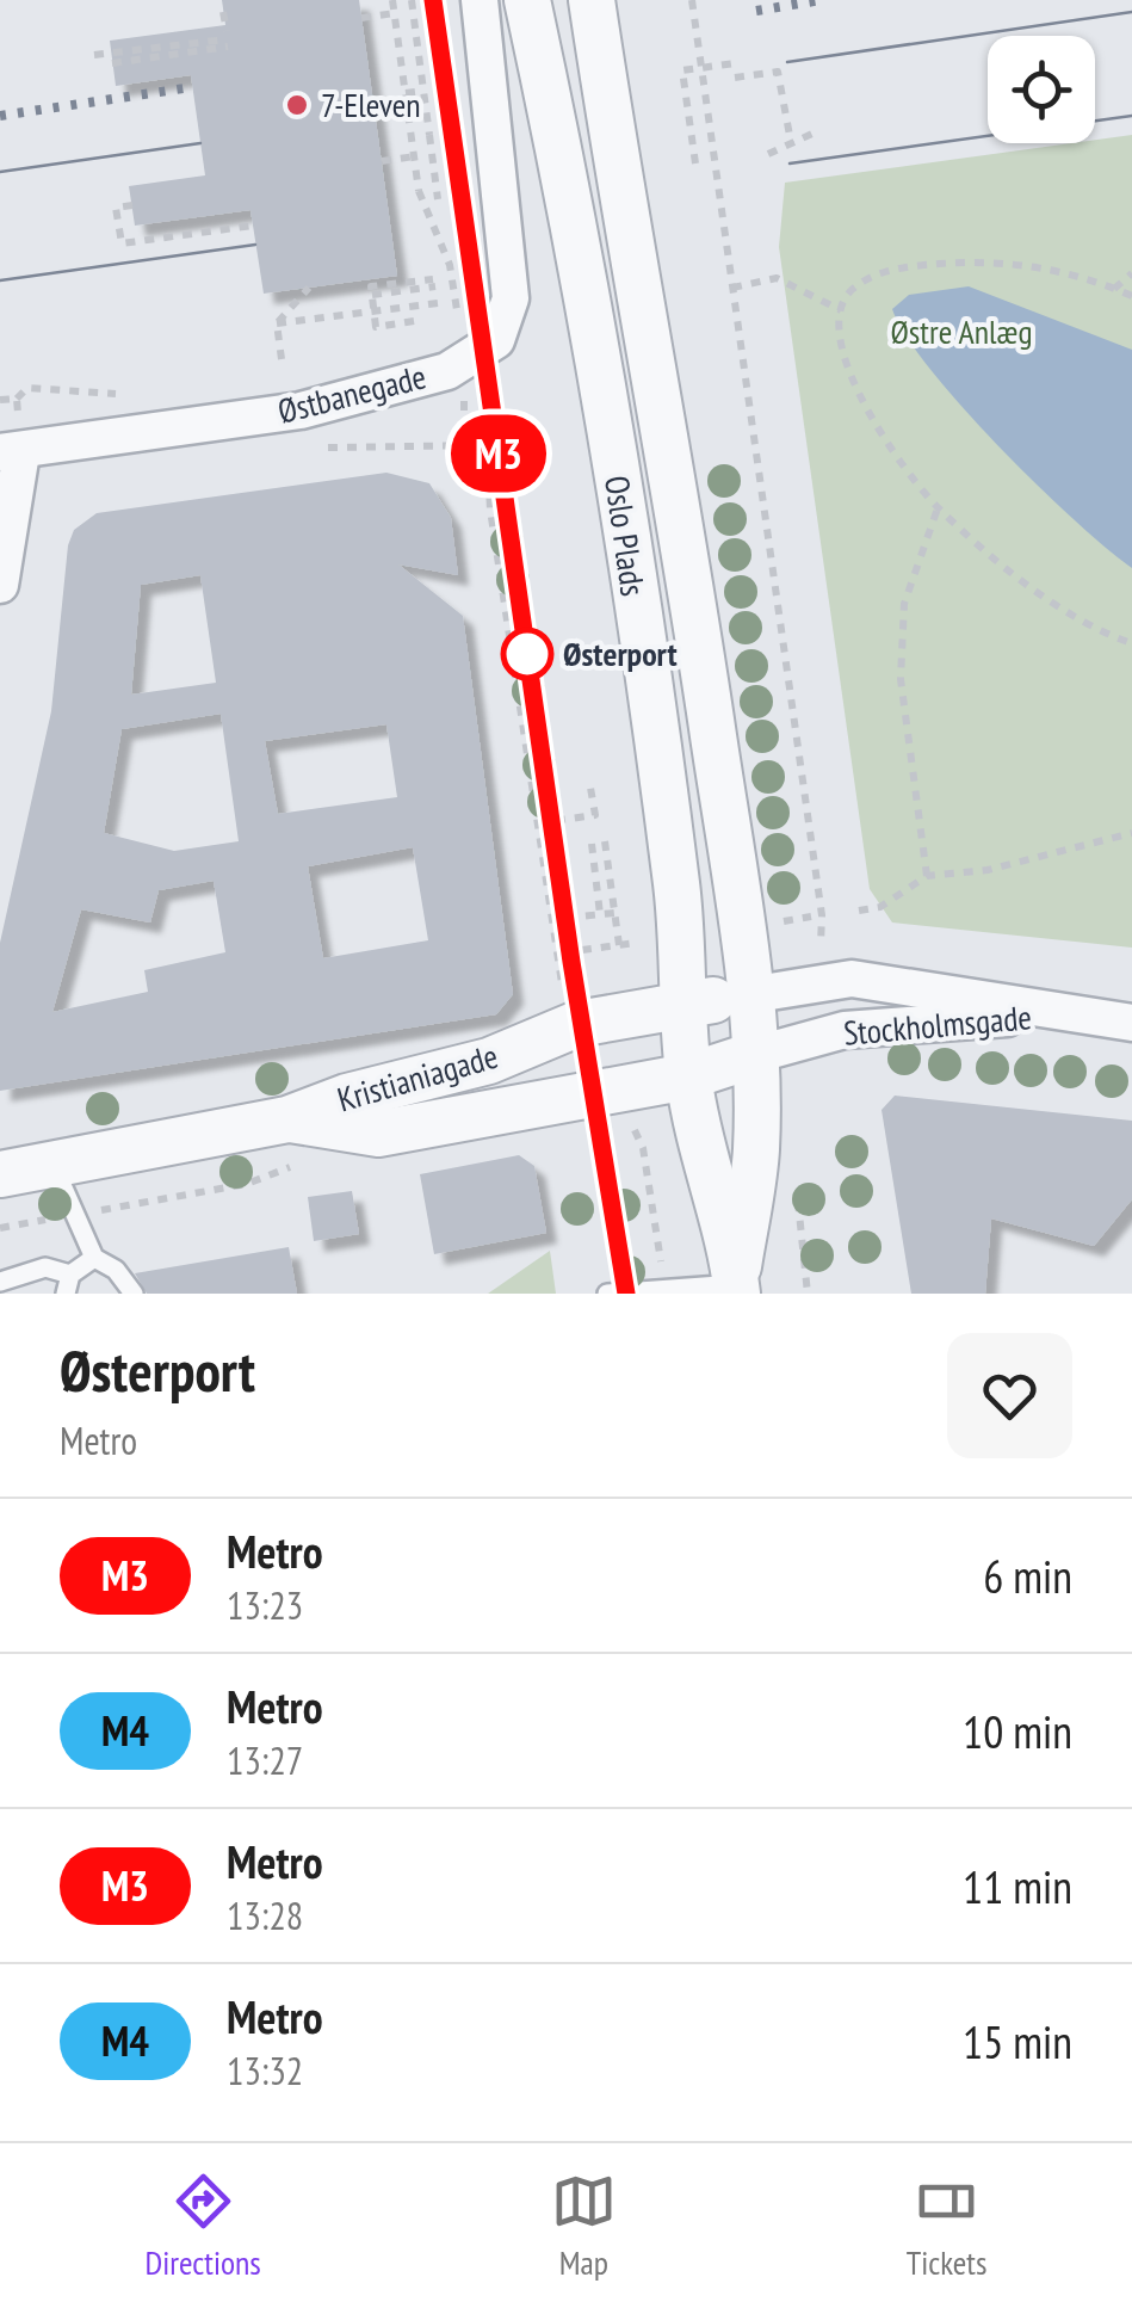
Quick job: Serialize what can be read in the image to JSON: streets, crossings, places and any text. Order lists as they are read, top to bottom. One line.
{"streets":{"street":["Østbanegade","Oslo Plads","Stockholmsgade","Kristianiagade"]},"crossings":[["Oslo Plads","Stockholmsgade"],["Oslo Plads","Kristianiagade"],["Stockholmsgade","Kristianiagade"]],"parks":["Østre Anlæg"],"places":["7-Eleven","Østerport"],"lines":["metro line M3"],"page":{"on_map":"M3","heading":["Østerport","Metro"],"list":[{"mark":"M3","name":"Metro","note":"13:23","value":"6 min"},{"mark":"M4","name":"Metro","note":"13:27","value":"10 min"},{"mark":"M3","name":"Metro","note":"13:28","value":"11 min"},{"mark":"M4","name":"Metro","note":"13:32","value":"15 min"}],"tabs":["Directions","Map","Tickets"]}}
